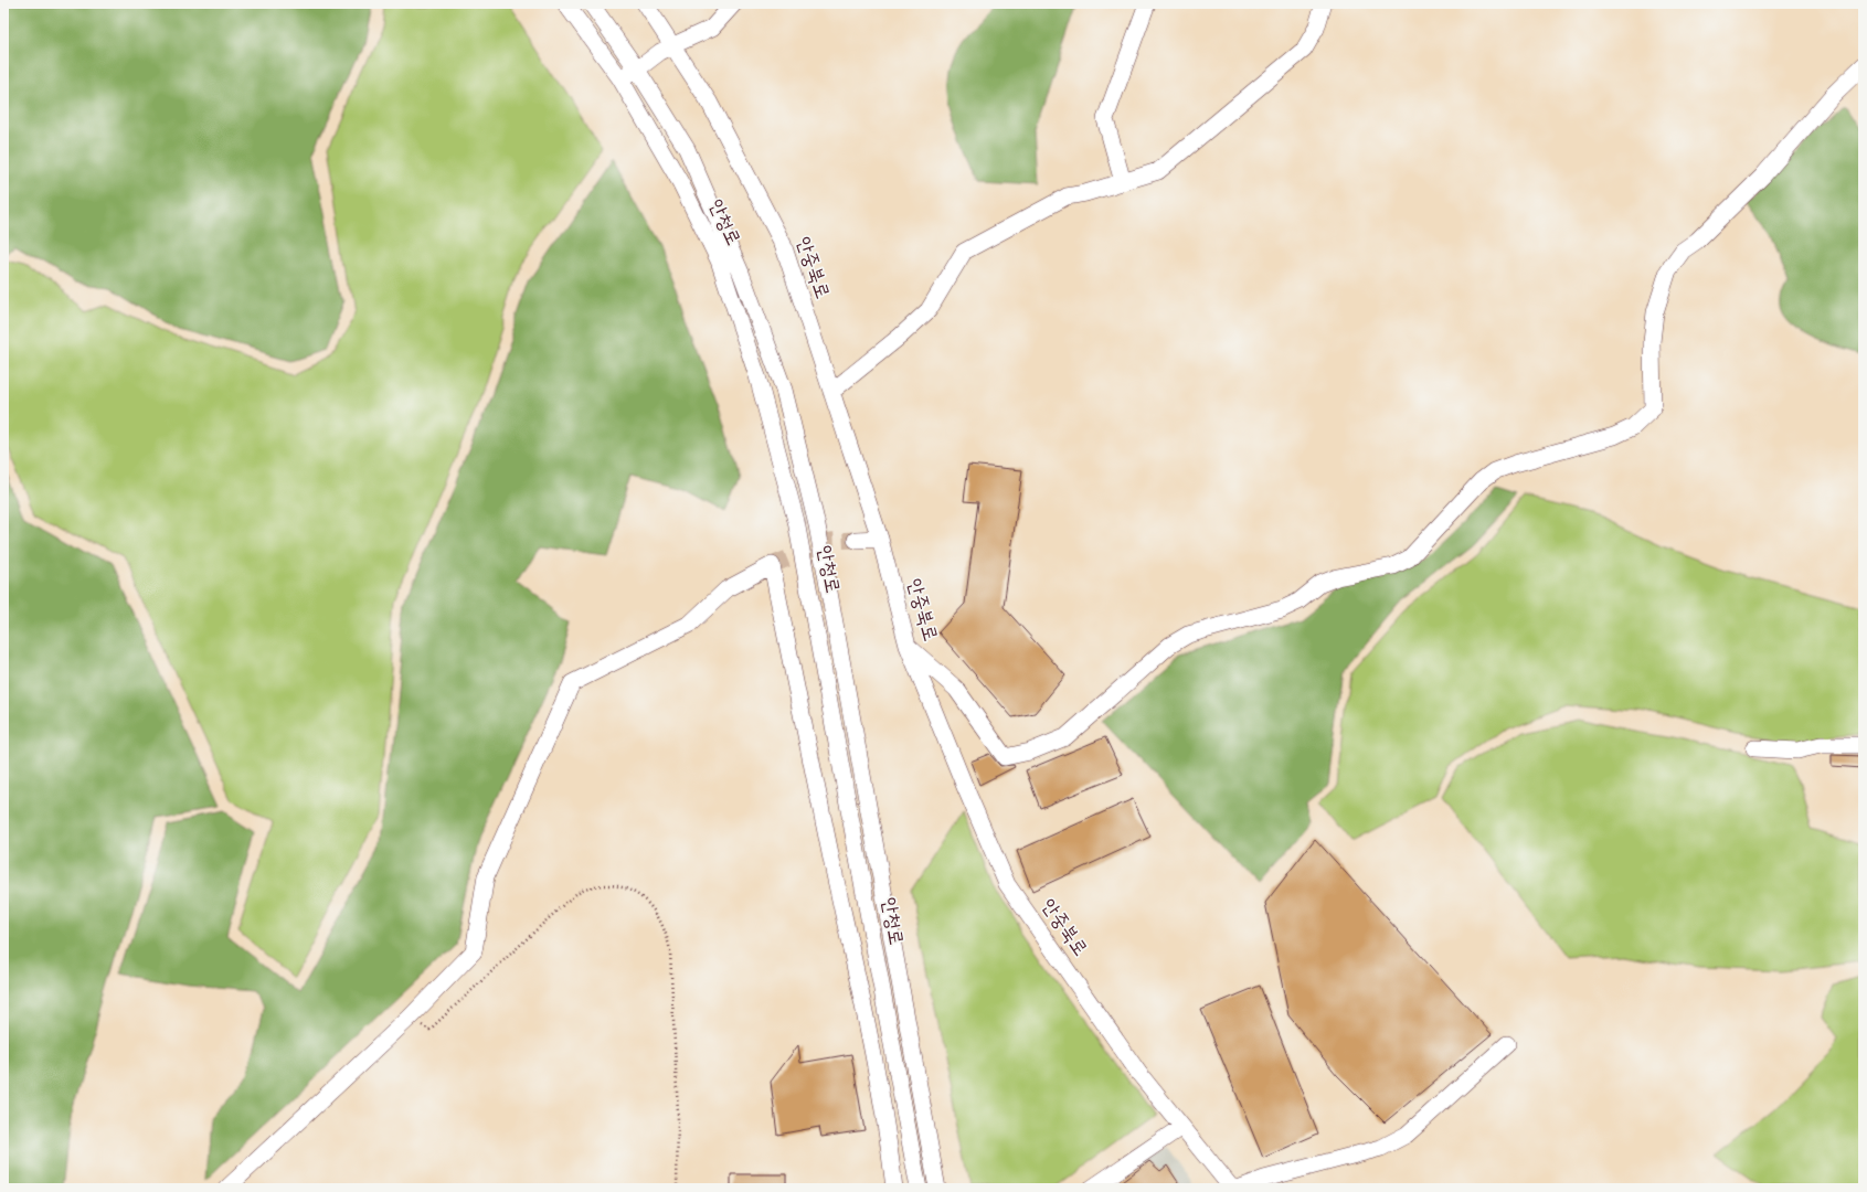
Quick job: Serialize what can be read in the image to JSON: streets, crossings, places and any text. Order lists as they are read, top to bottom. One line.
{"streets":{"street":["안청로","안중북로"]}}
